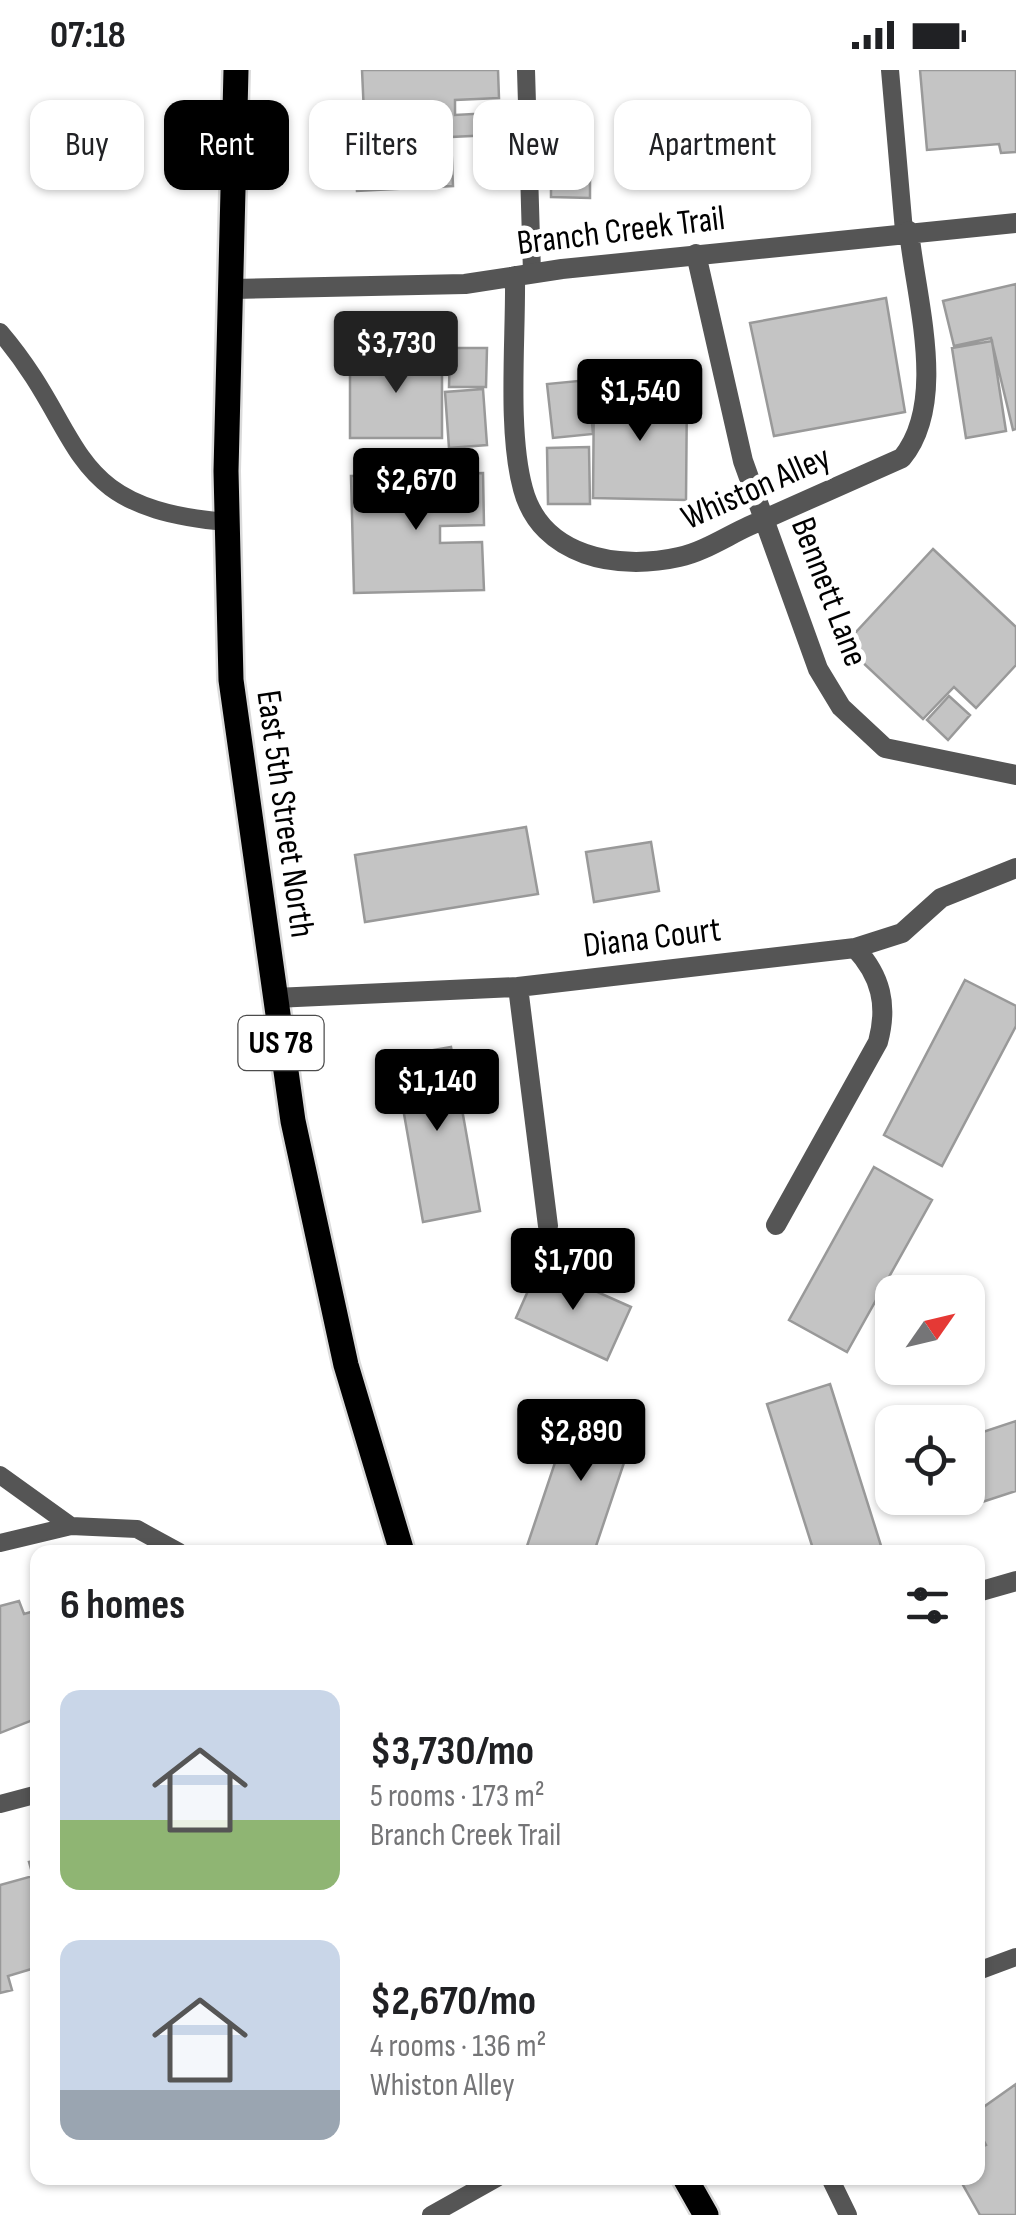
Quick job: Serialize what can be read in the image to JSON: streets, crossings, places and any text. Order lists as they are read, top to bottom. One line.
{"streets":{"main road":["East 5th Street North","US 78"],"street":["Branch Creek Trail","Whiston Alley","Bennett Lane","Diana Court"]},"crossings":[["Branch Creek Trail","Whiston Alley"],["Branch Creek Trail","Bennett Lane"],["Branch Creek Trail","East 5th Street North"],["Whiston Alley","Bennett Lane"],["East 5th Street North","Diana Court"]],"north":"top right","page":{"status":"07:18","chip":["Buy","Rent","Filters","New","Apartment"],"price":["$3,730","$1,540","$2,670","$1,140","$1,700","$2,890"],"heading":"6 homes","list":[{"name":"$3,730/mo","note":"5 rooms · 173 m² · Branch Creek Trail"},{"name":"$2,670/mo","note":"4 rooms · 136 m² · Whiston Alley"}]}}
